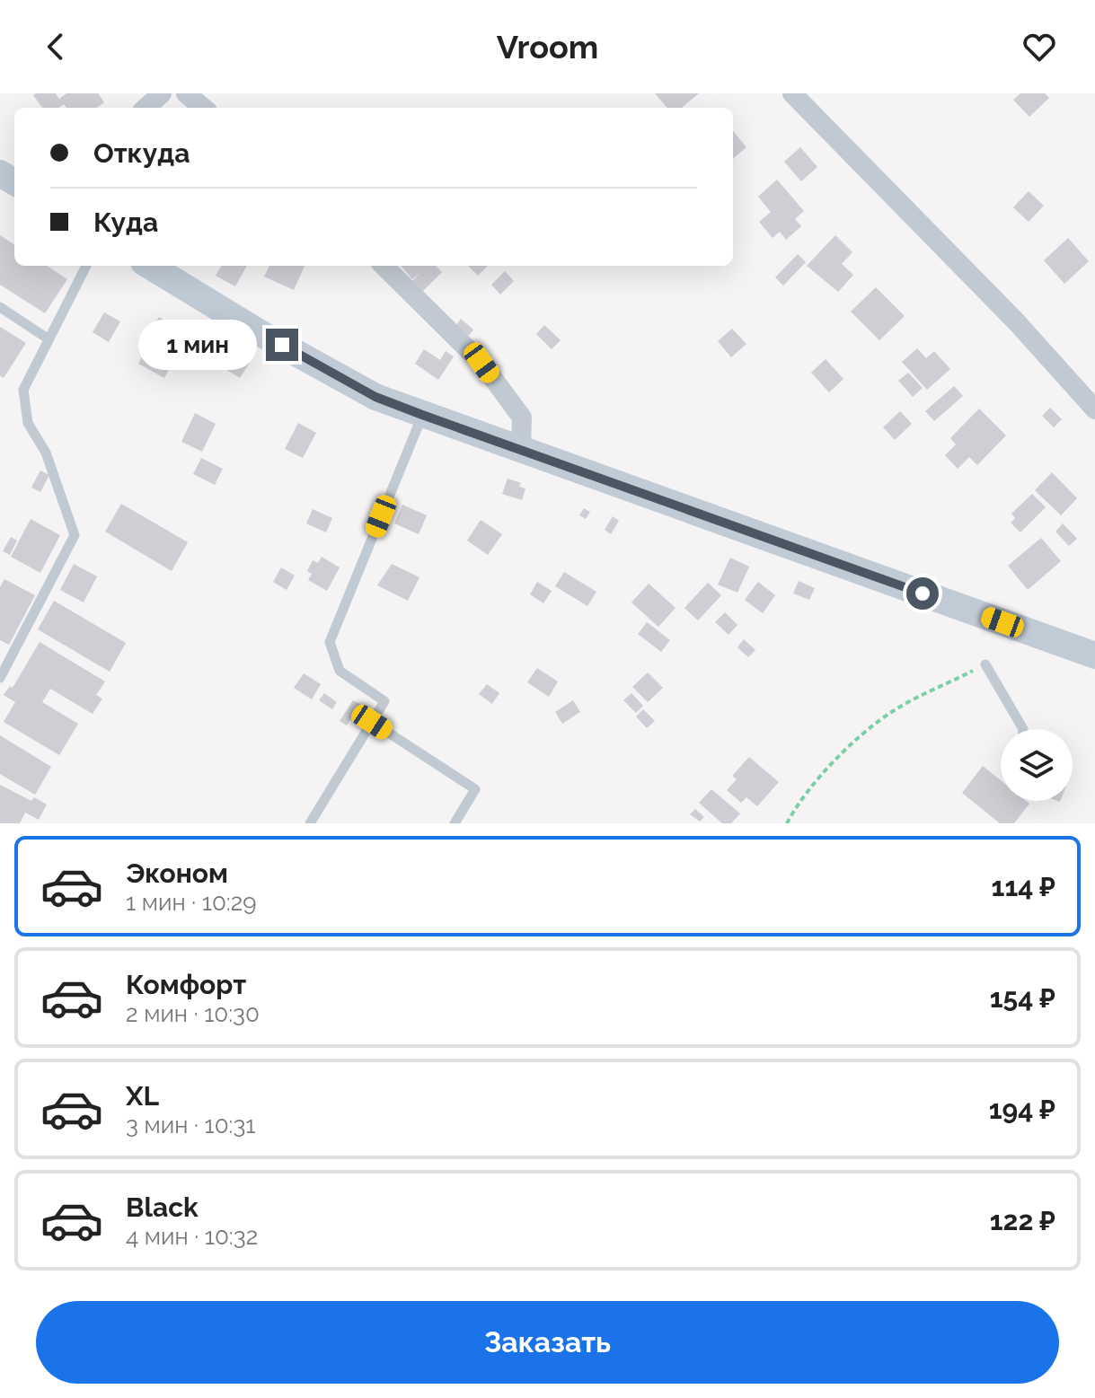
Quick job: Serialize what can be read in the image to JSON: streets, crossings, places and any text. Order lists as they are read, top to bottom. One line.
{"page":{"header":"Vroom","banner":["Откуда","Куда"],"bubble":"1 мин","list":[{"name":"Эконом","note":"1 мин · 10:29","value":"114 ₽"},{"name":"Комфорт","note":"2 мин · 10:30","value":"154 ₽"},{"name":"XL","note":"3 мин · 10:31","value":"194 ₽"},{"name":"Black","note":"4 мин · 10:32","value":"122 ₽"}],"buttons":"Заказать"}}
